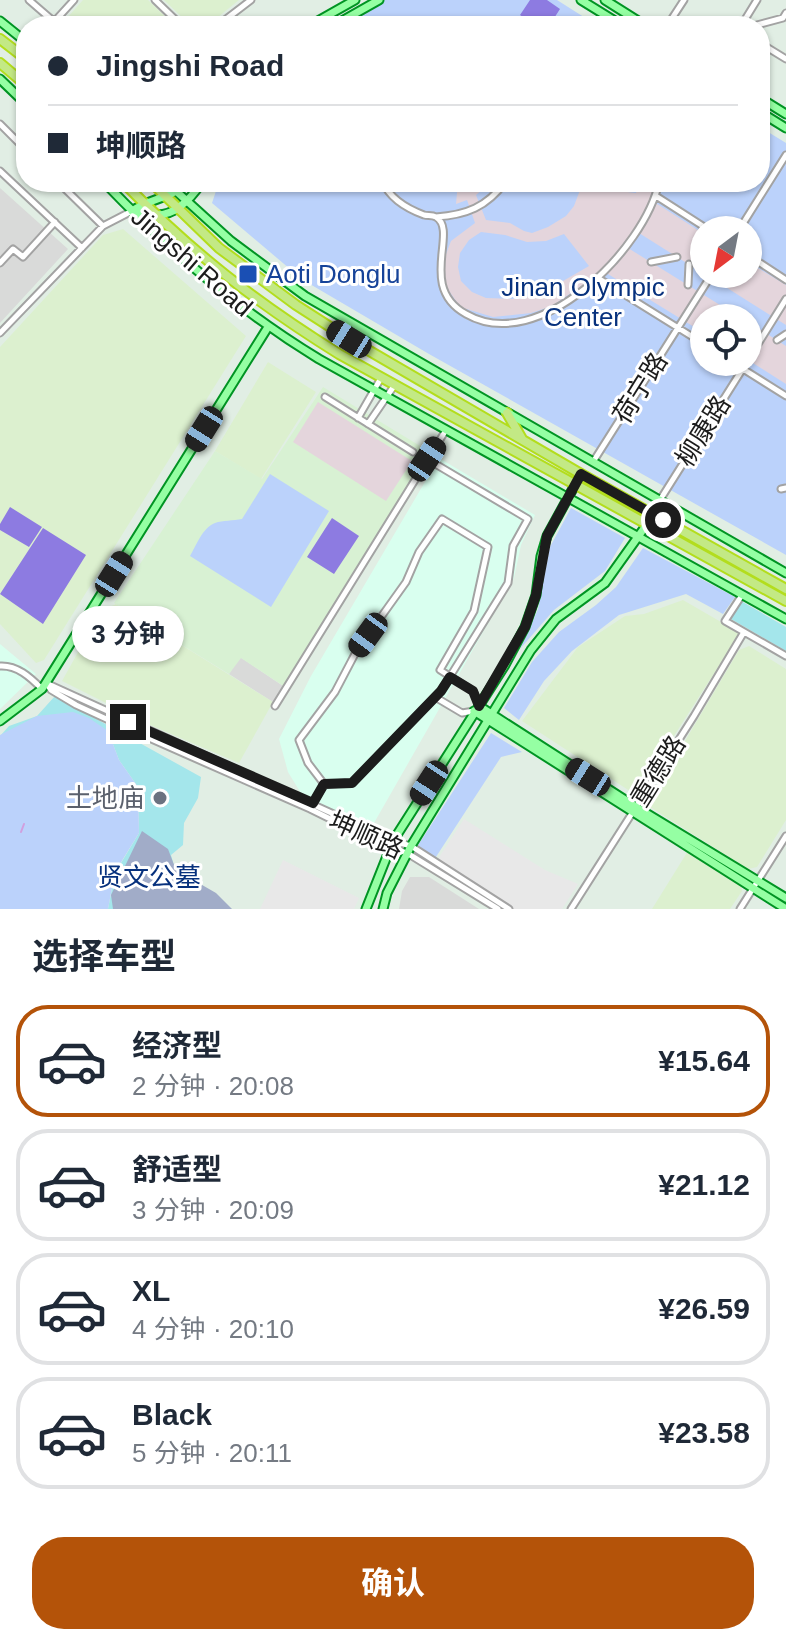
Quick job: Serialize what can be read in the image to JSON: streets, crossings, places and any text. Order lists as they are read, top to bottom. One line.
{"streets":{"highway":["Jingshi Road"],"street":["荷宁路","柳康路","重德路","坤顺路"]},"crossings":[["Jingshi Road","荷宁路"],["Jingshi Road","柳康路"]],"parks":["Jinan Olympic Center","贤文公墓"],"places":{"transit":["Aoti Donglu"],"other":["土地庙"]},"north":"bottom left","page":{"banner":["Jingshi Road","坤顺路"],"bubble":"3 分钟","heading":"选择车型","list":[{"name":"经济型","note":"2 分钟 · 20:08","value":"¥15.64"},{"name":"舒适型","note":"3 分钟 · 20:09","value":"¥21.12"},{"name":"XL","note":"4 分钟 · 20:10","value":"¥26.59"},{"name":"Black","note":"5 分钟 · 20:11","value":"¥23.58"}],"buttons":"确认"}}
